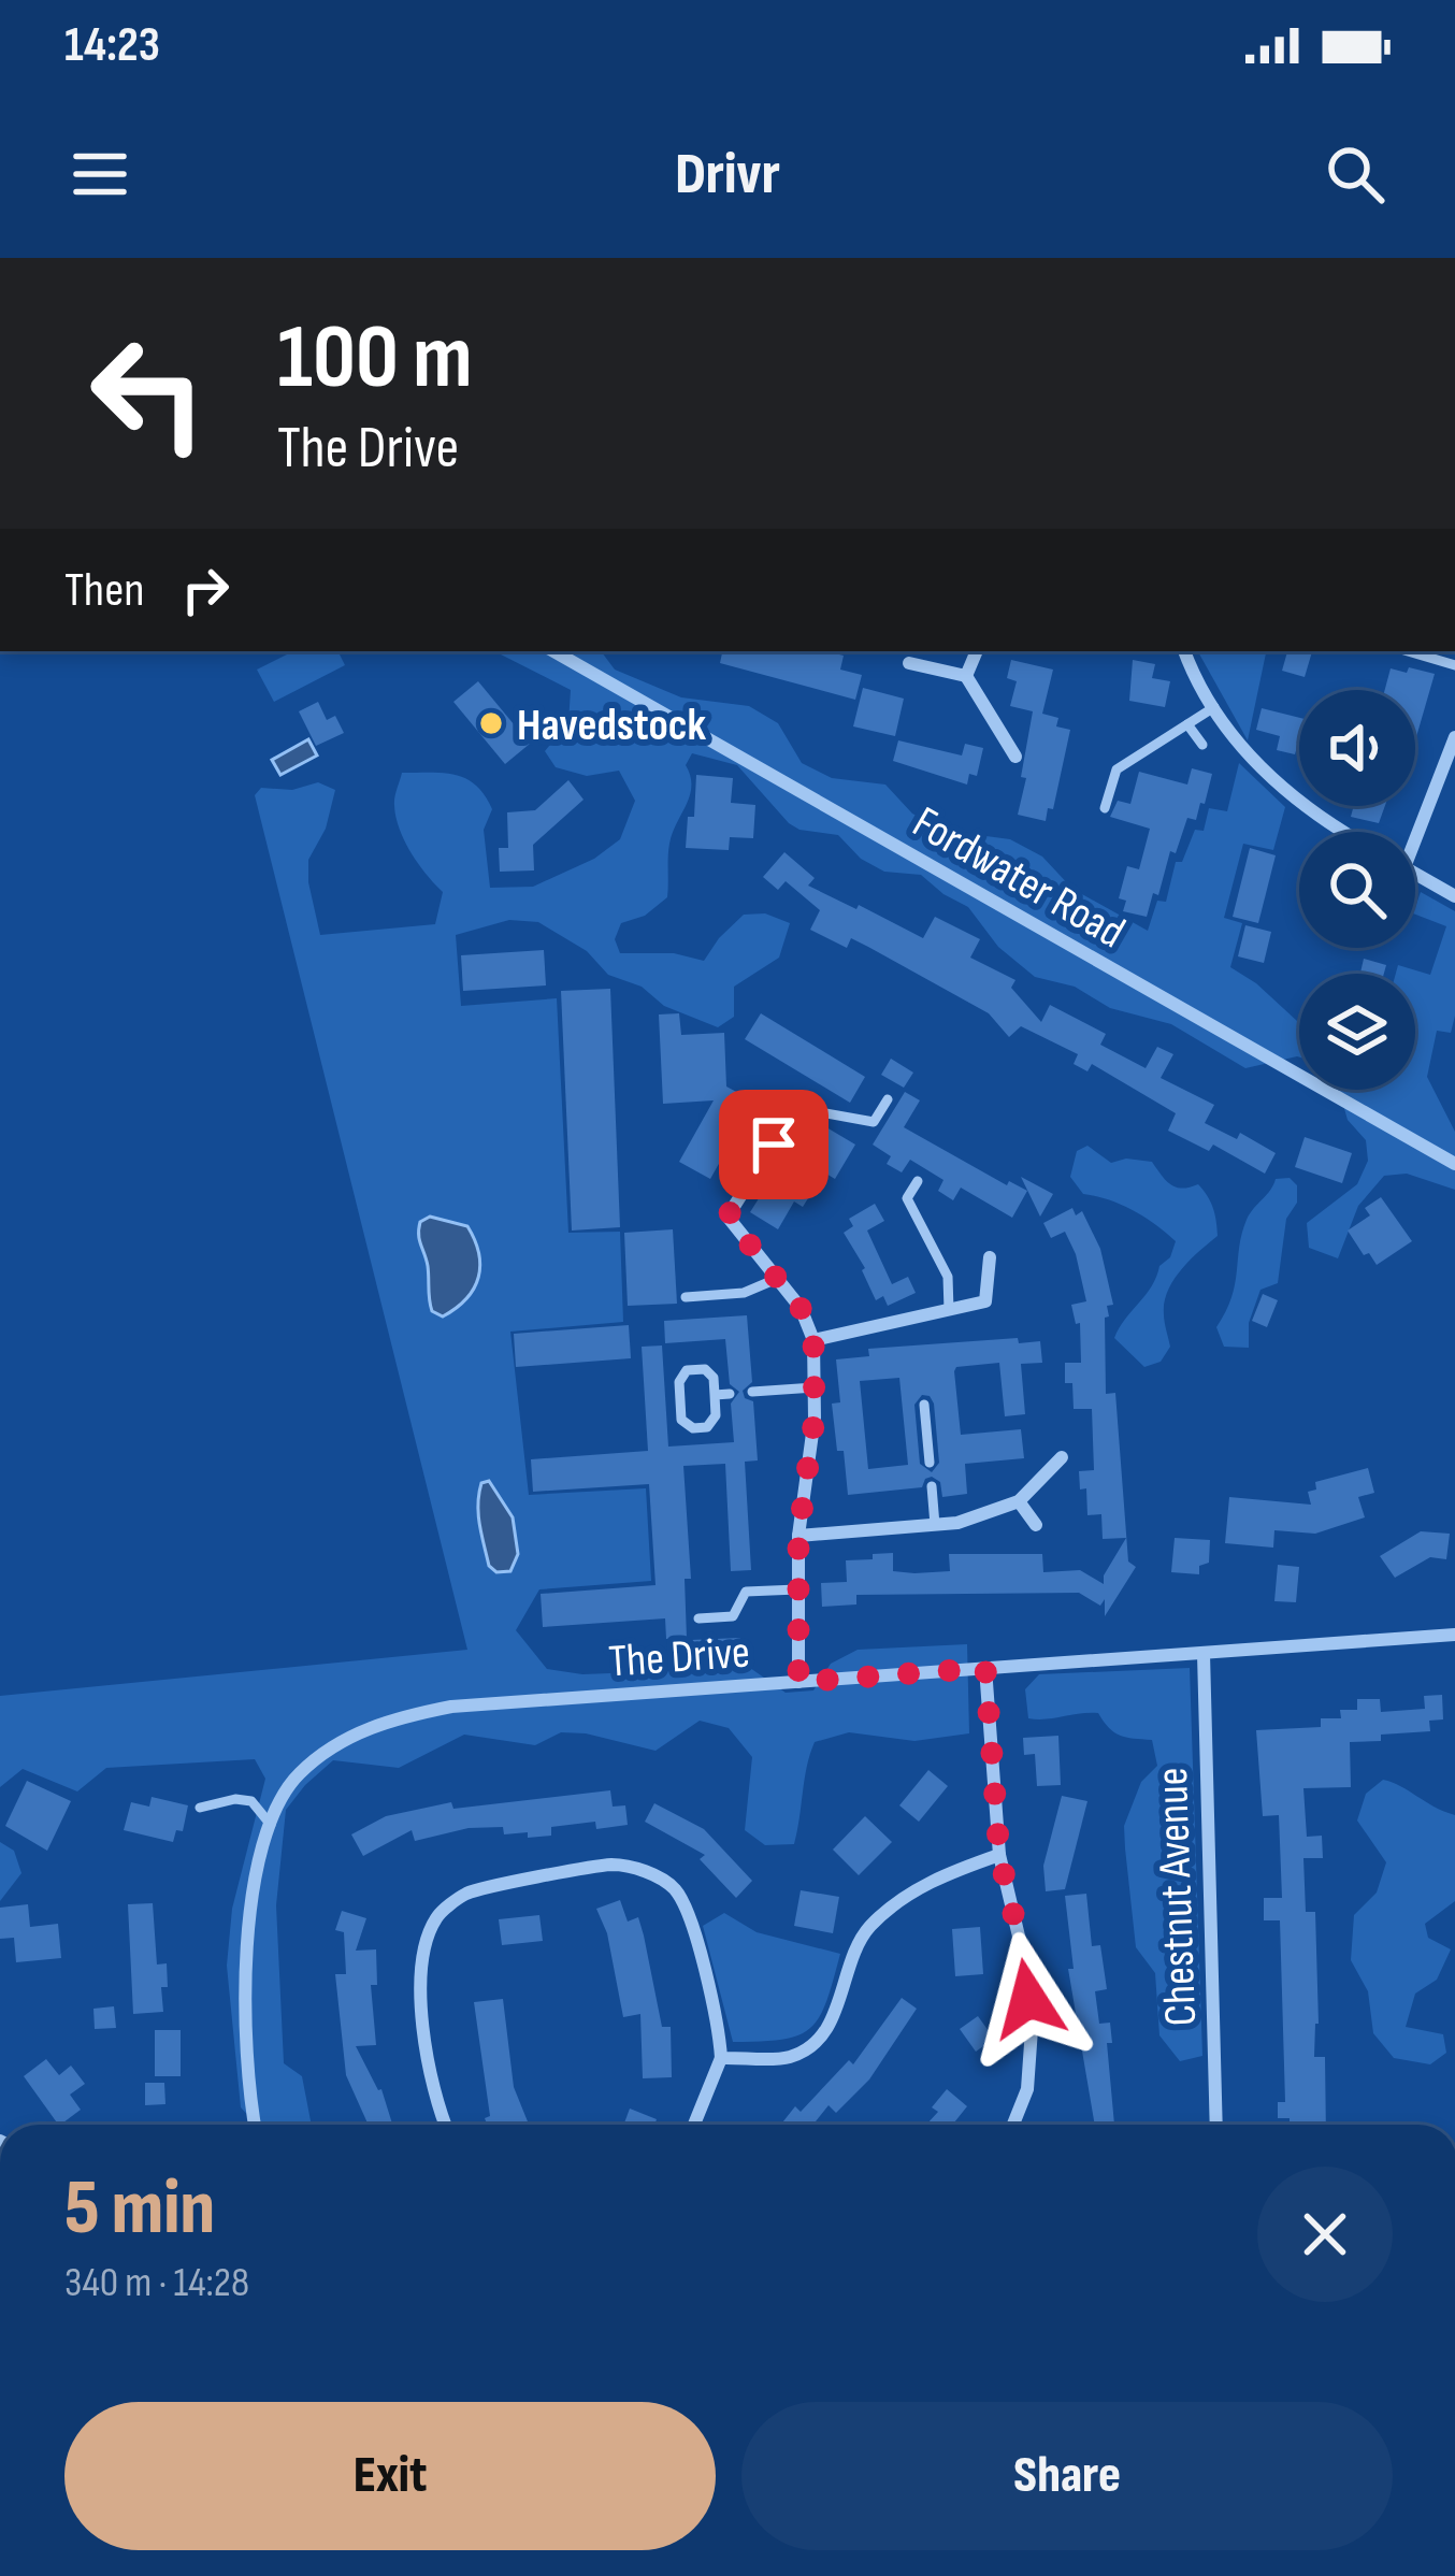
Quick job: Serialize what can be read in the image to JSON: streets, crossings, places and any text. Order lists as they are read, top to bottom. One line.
{"streets":{"street":["Fordwater Road","The Drive","Chestnut Avenue"]},"crossings":[["The Drive","Chestnut Avenue"]],"places":["Havedstock"],"page":{"status":"14:23","header":"Drivr","turn":["100 m","The Drive"],"then":"Then","heading":["5 min","340 m · 14:28"],"buttons":["Exit","Share"]}}
